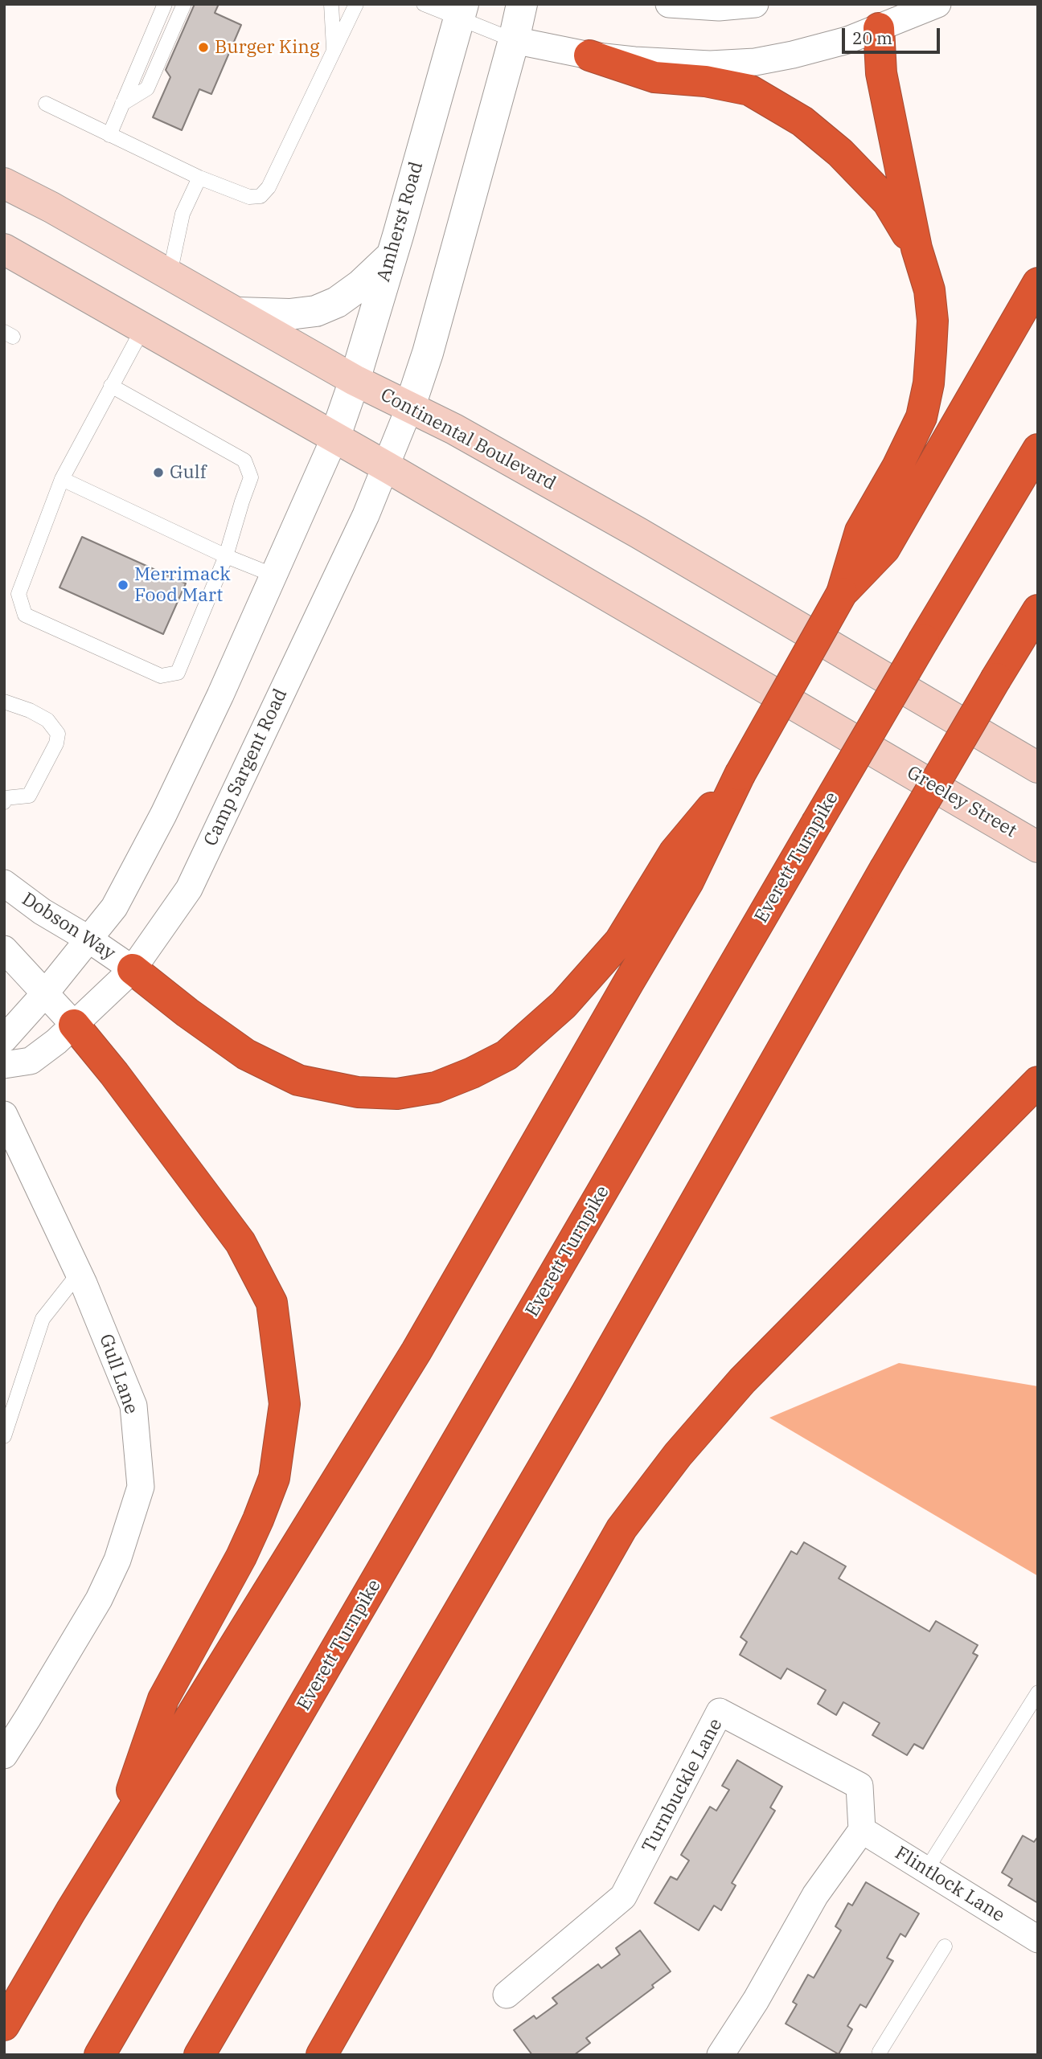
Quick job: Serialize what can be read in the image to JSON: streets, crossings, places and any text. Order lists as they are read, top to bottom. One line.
{"streets":{"highway":["Everett Turnpike"],"main road":["Continental Boulevard","Greeley Street"],"street":["Amherst Road","Camp Sargent Road","Dobson Way","Gull Lane","Turnbuckle Lane","Flintlock Lane"]},"crossings":[["Amherst Road","Continental Boulevard"],["Continental Boulevard","Camp Sargent Road"],["Camp Sargent Road","Greeley Street"],["Camp Sargent Road","Dobson Way"],["Turnbuckle Lane","Flintlock Lane"]],"places":["Burger King","Gulf","Merrimack Food Mart"],"scale_bar":"20 m"}
